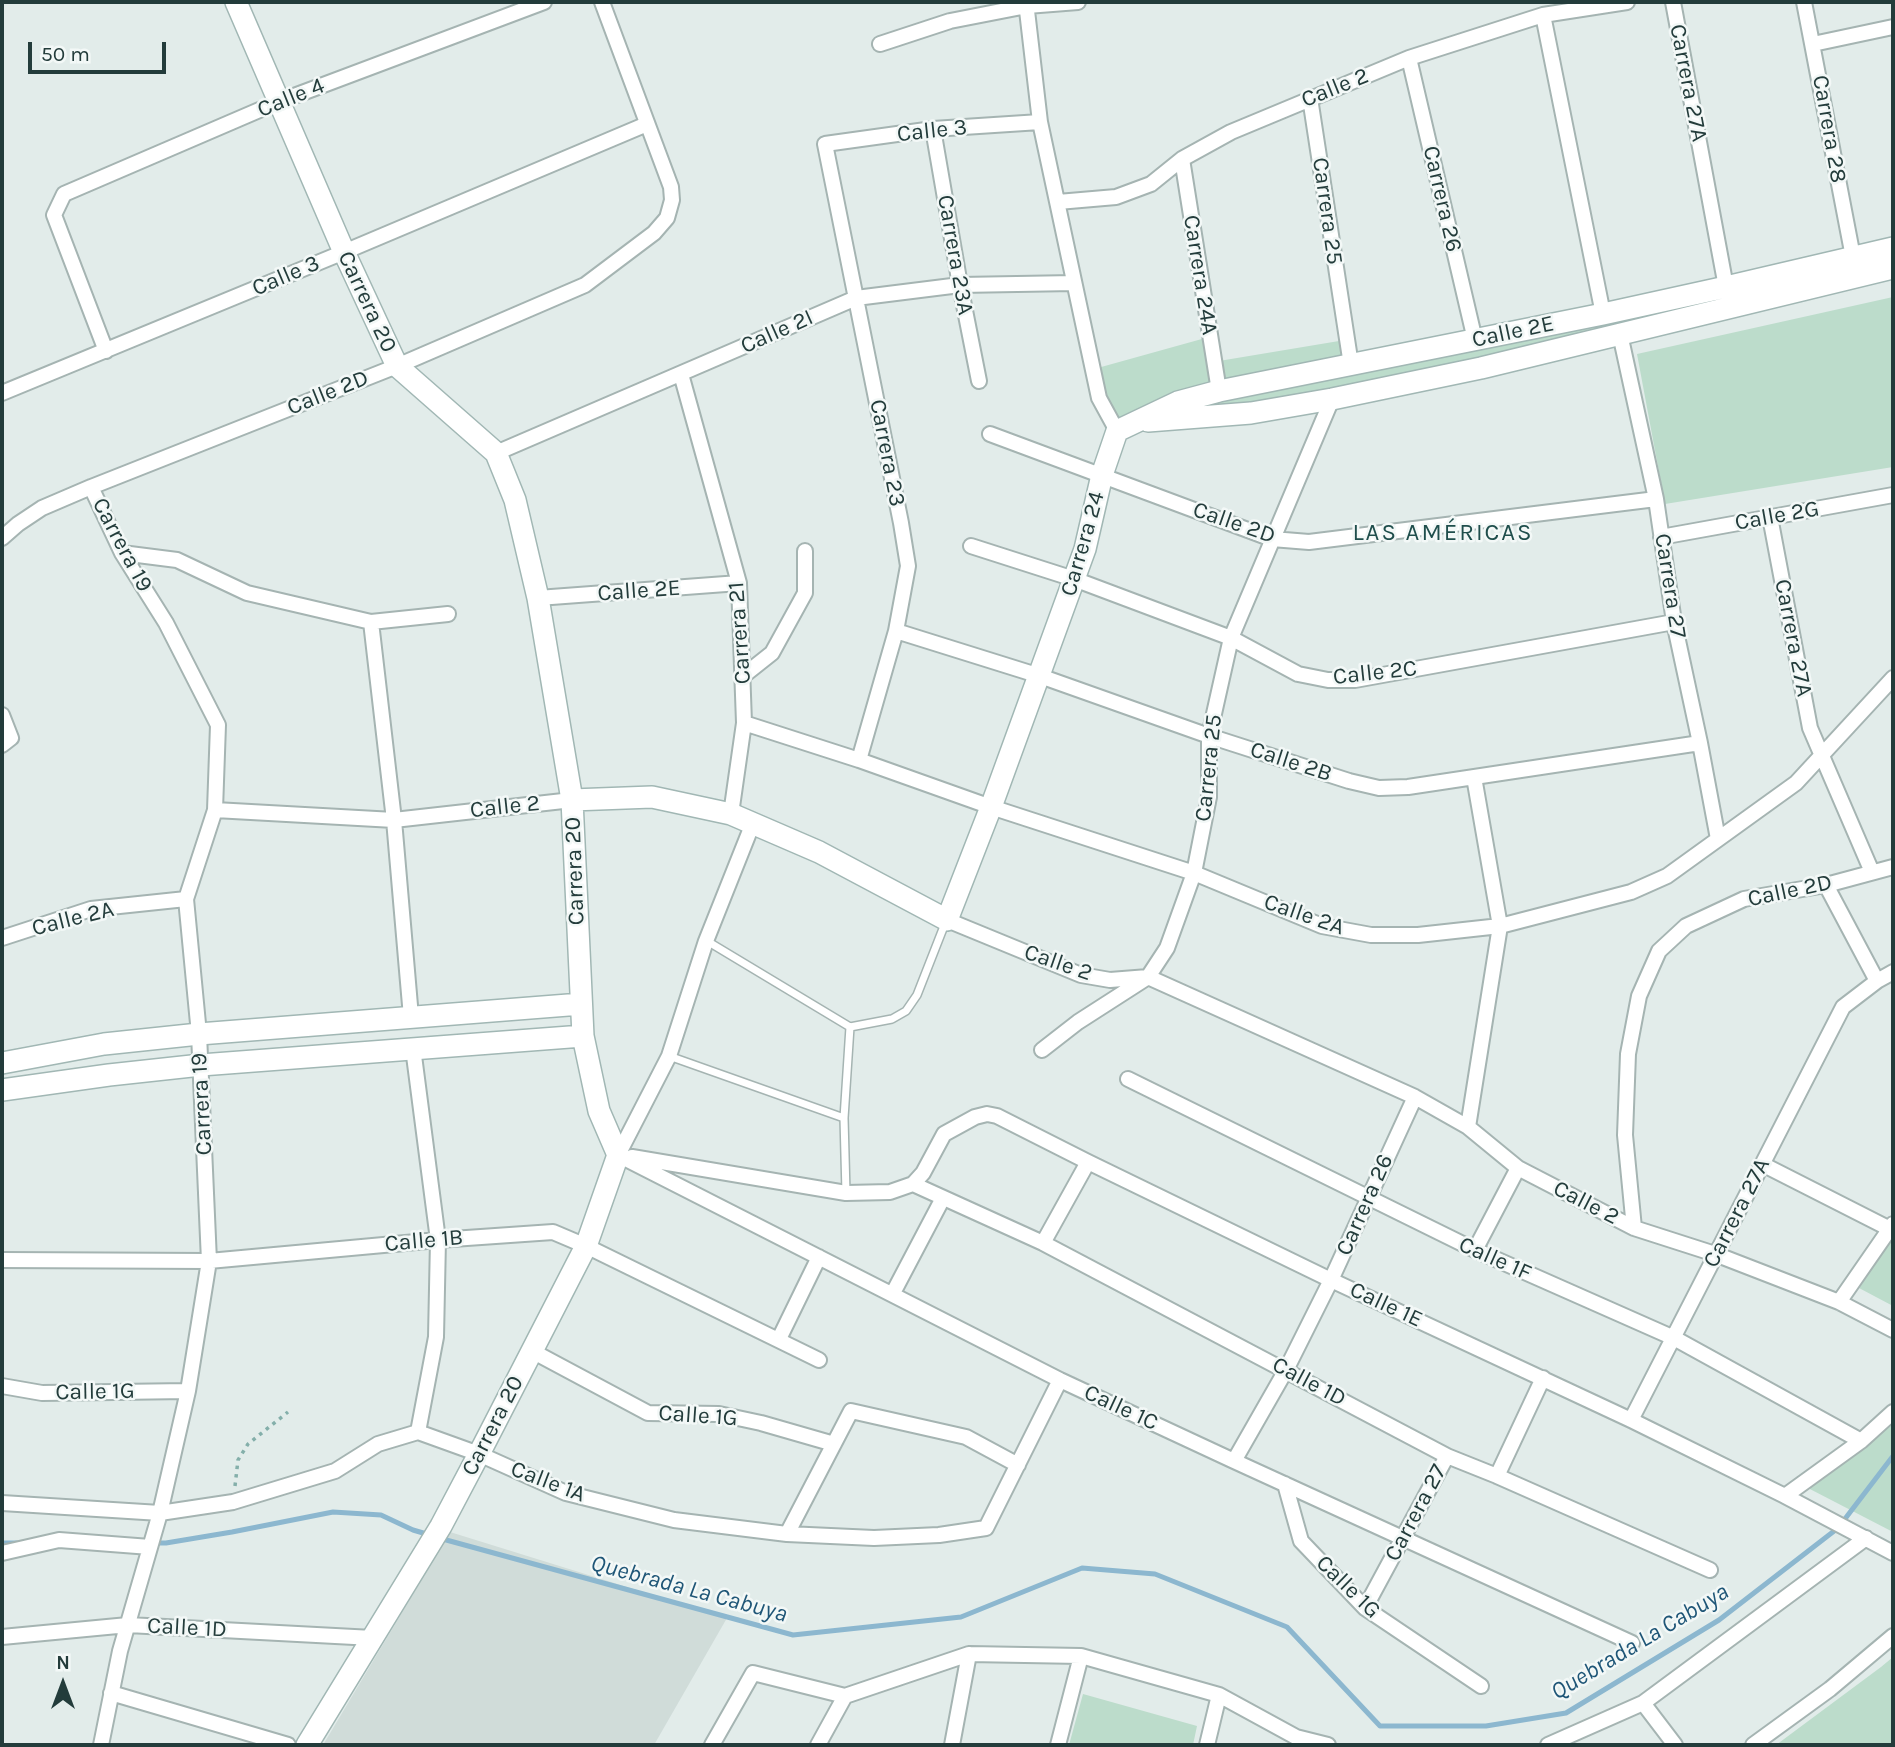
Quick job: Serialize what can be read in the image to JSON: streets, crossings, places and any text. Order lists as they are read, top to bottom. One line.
{"streets":{"street":["Carrera 27A","Calle 2","Calle 4","Carrera 28","Calle 3","Carrera 26","Carrera 25","Carrera 23A","Carrera 24A","Carrera 20","Calle 2I","Calle 2E","Calle 2D","Carrera 23","Calle 2G","Carrera 24","Carrera 19","Carrera 27","Carrera 21","Calle 2C","Calle 2B","Calle 2A","Calle 1B","Calle 1F","Calle 1E","Calle 1D","Calle 1G","Calle 1C","Calle 1A"]},"crossings":[["Carrera 27A","Calle 2"],["Carrera 27A","Calle 2E"],["Carrera 27A","Calle 2D"],["Carrera 27A","Calle 2G"],["Carrera 27A","Calle 2A"],["Carrera 27A","Calle 1F"],["Carrera 27A","Calle 1E"],["Calle 2","Carrera 26"],["Calle 2","Carrera 25"],["Calle 2","Carrera 24A"],["Calle 2","Carrera 20"],["Calle 2","Calle 2D"],["Calle 2","Carrera 24"],["Calle 2","Carrera 19"],["Calle 2","Carrera 21"],["Calle 4","Calle 3"],["Calle 4","Carrera 20"],["Carrera 28","Calle 2E"],["Calle 3","Carrera 23A"],["Calle 3","Carrera 20"],["Calle 3","Calle 2D"],["Calle 3","Carrera 23"],["Carrera 26","Calle 2E"],["Carrera 26","Calle 1F"],["Carrera 26","Calle 1E"],["Carrera 26","Calle 1D"],["Carrera 26","Calle 1C"],["Carrera 25","Calle 2E"],["Carrera 25","Calle 2D"],["Carrera 25","Calle 2C"],["Carrera 25","Calle 2B"],["Carrera 25","Calle 2A"],["Carrera 23A","Calle 2I"],["Carrera 24A","Calle 2E"],["Carrera 20","Calle 2I"],["Carrera 20","Calle 2E"],["Carrera 20","Calle 2D"],["Carrera 20","Calle 1B"],["Carrera 20","Calle 1D"],["Carrera 20","Calle 1G"],["Carrera 20","Calle 1C"],["Carrera 20","Calle 1A"],["Calle 2I","Carrera 23"],["Calle 2I","Carrera 21"],["Calle 2E","Carrera 24"],["Calle 2E","Carrera 27"],["Calle 2E","Carrera 21"],["Calle 2D","Carrera 24"],["Calle 2D","Carrera 19"],["Calle 2D","Carrera 27"],["Carrera 23","Calle 2B"],["Carrera 23","Calle 2A"],["Calle 2G","Carrera 27"],["Carrera 24","Calle 2C"],["Carrera 24","Calle 2B"],["Carrera 24","Calle 2A"],["Carrera 19","Calle 2A"],["Carrera 19","Calle 1B"],["Carrera 19","Calle 1D"],["Carrera 19","Calle 1G"],["Carrera 27","Calle 2C"],["Carrera 27","Calle 2B"],["Carrera 27","Calle 2A"],["Carrera 27","Calle 1D"],["Carrera 27","Calle 1G"],["Carrera 27","Calle 1C"],["Carrera 21","Calle 2A"],["Calle 1E","Calle 1D"],["Calle 1G","Calle 1C"]],"districts":["LAS AMÉRICAS"],"water":["Quebrada La Cabuya"],"scale_bar":"50 m","north":"top"}
